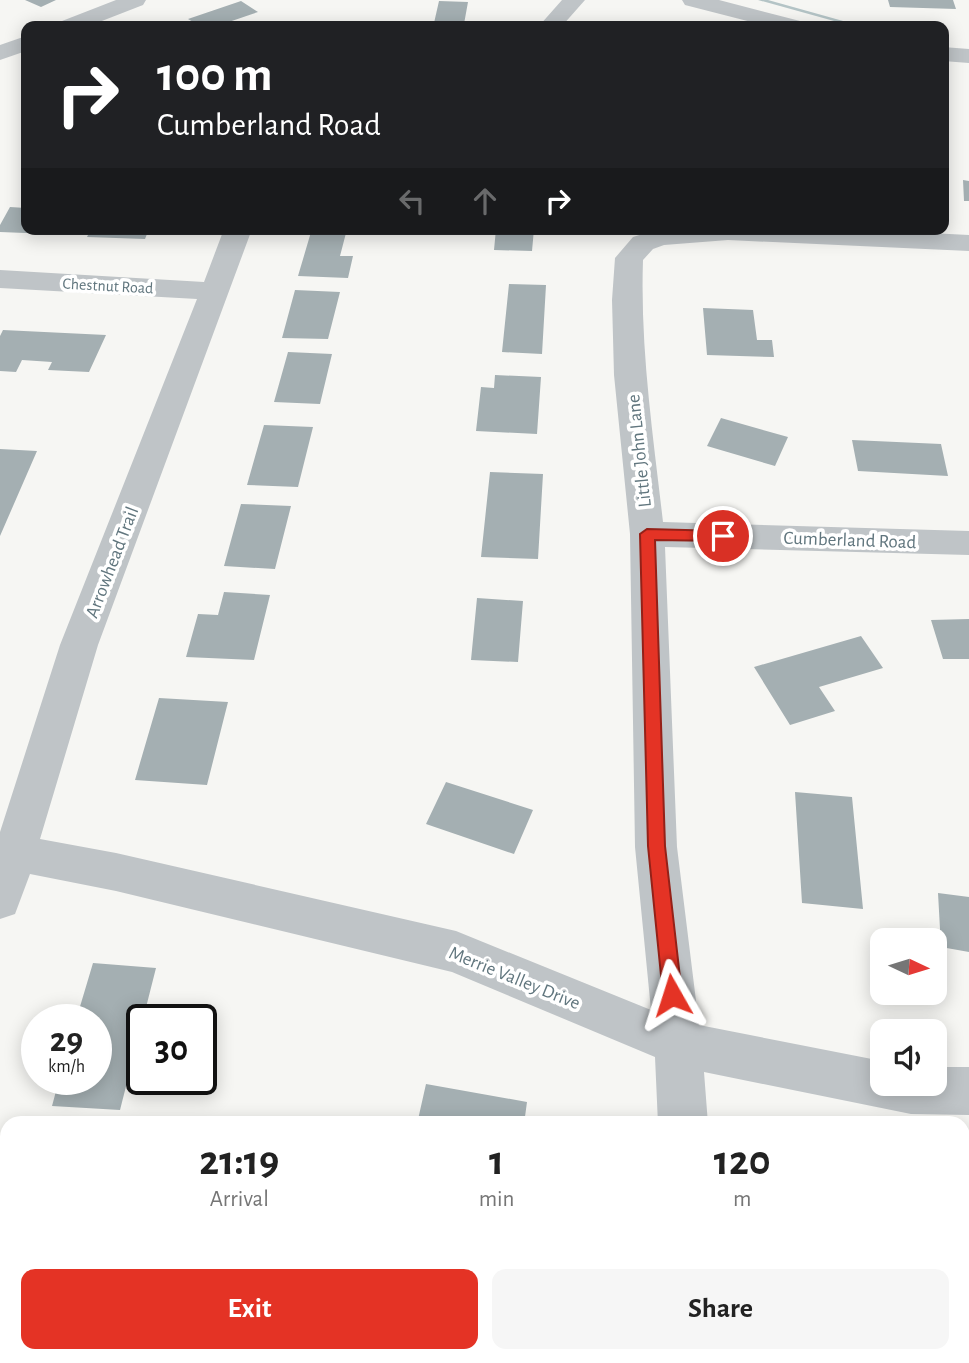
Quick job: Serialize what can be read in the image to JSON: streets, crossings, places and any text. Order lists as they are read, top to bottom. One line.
{"streets":{"street":["Chestnut Road","Little John Lane","Cumberland Road","Arrowhead Trail","Merrie Valley Drive"]},"crossings":[["Chestnut Road","Arrowhead Trail"],["Little John Lane","Cumberland Road"],["Little John Lane","Merrie Valley Drive"],["Arrowhead Trail","Merrie Valley Drive"]],"north":"right","page":{"turn":["100 m","Cumberland Road"],"speed":"29 km/h","limit":"30","eta":["21:19","Arrival","1","min","120","m"],"buttons":["Exit","Share"]}}
